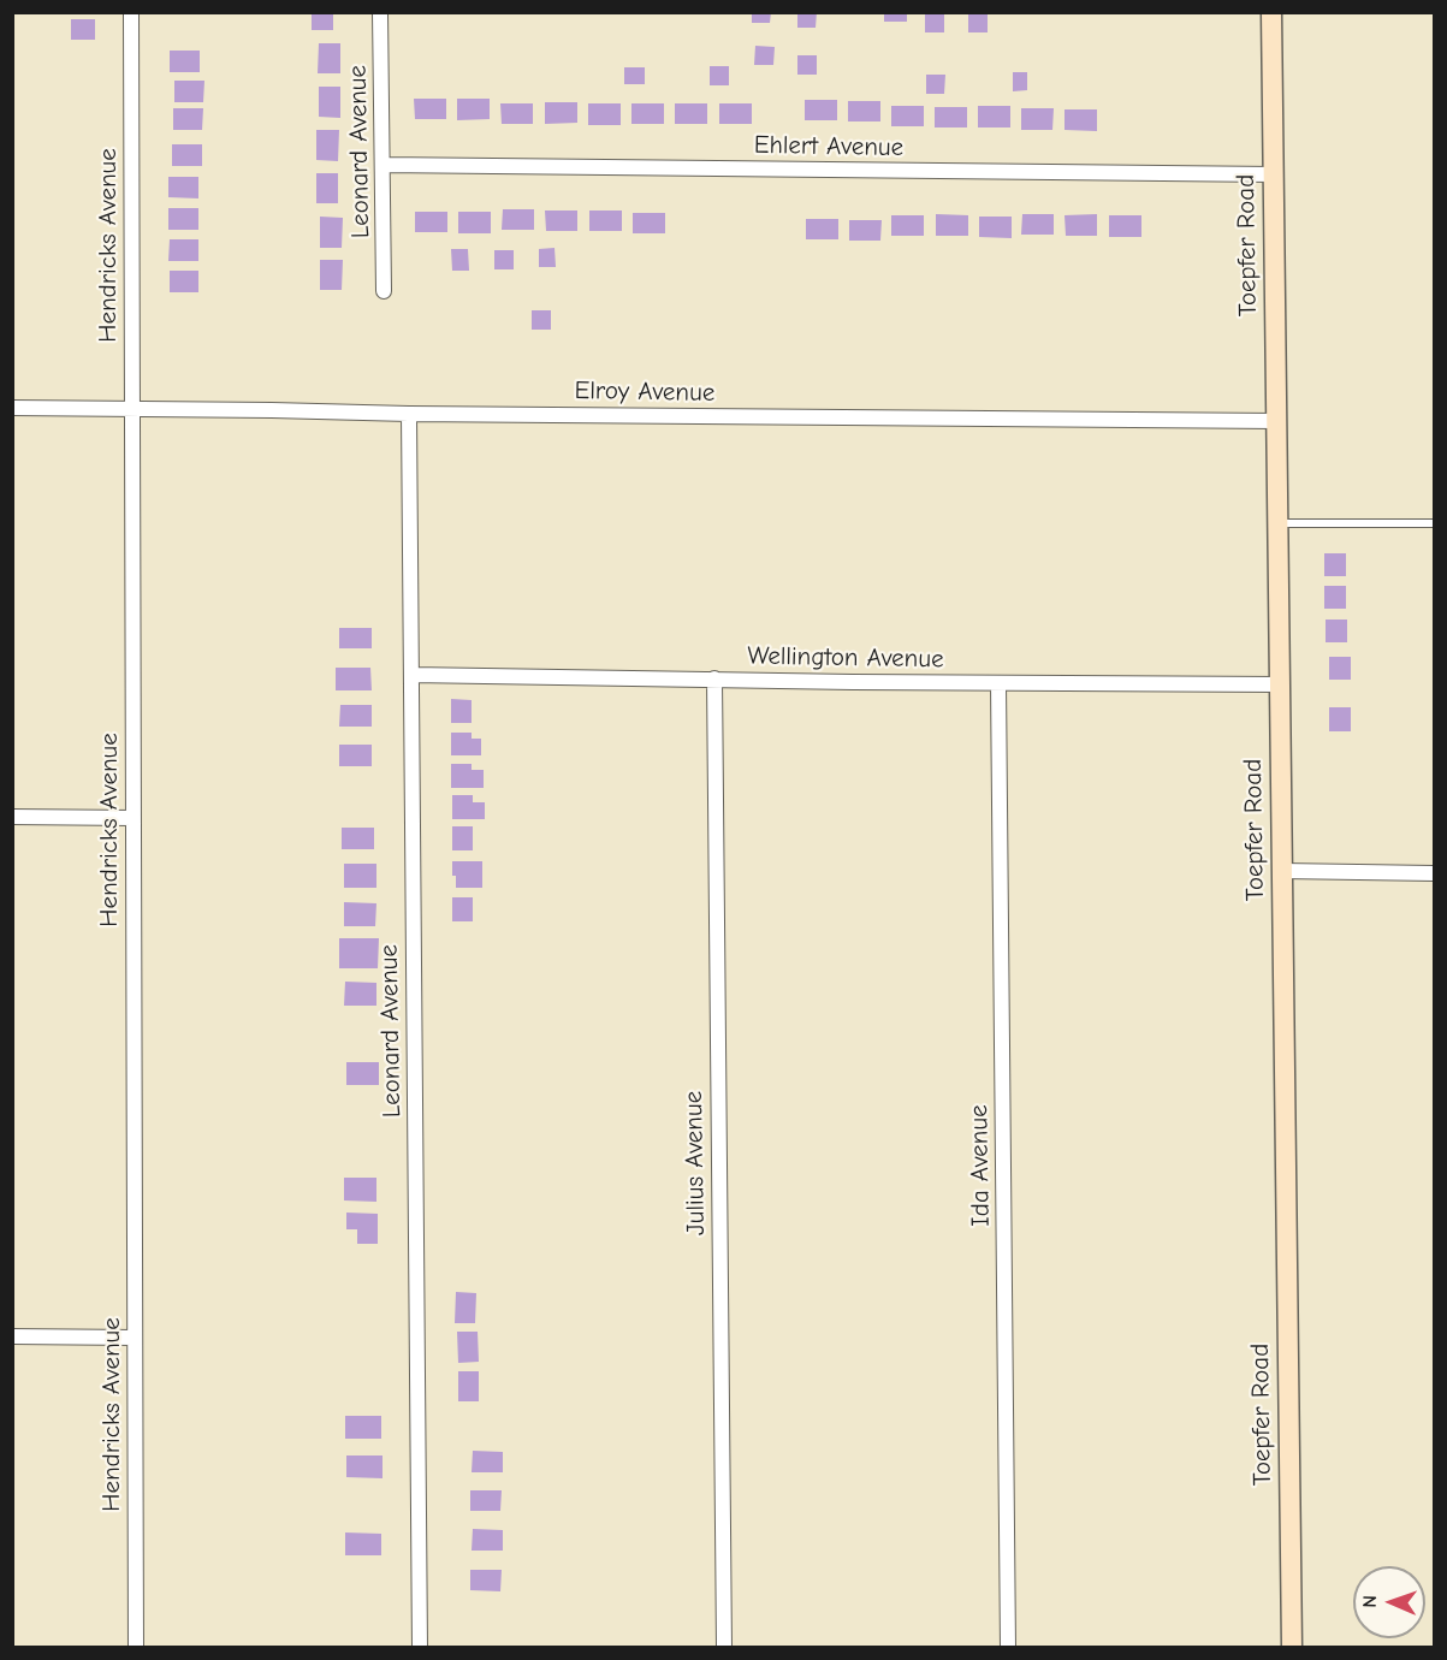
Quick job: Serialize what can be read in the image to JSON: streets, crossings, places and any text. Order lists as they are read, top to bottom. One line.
{"streets":{"street":["Ehlert Avenue","Leonard Avenue","Hendricks Avenue","Toepfer Road","Elroy Avenue","Wellington Avenue","Julius Avenue","Ida Avenue"]},"crossings":[["Ehlert Avenue","Leonard Avenue"],["Ehlert Avenue","Toepfer Road"],["Leonard Avenue","Elroy Avenue"],["Leonard Avenue","Wellington Avenue"],["Hendricks Avenue","Elroy Avenue"],["Toepfer Road","Elroy Avenue"],["Toepfer Road","Wellington Avenue"],["Wellington Avenue","Julius Avenue"],["Wellington Avenue","Ida Avenue"]],"north":"left"}
